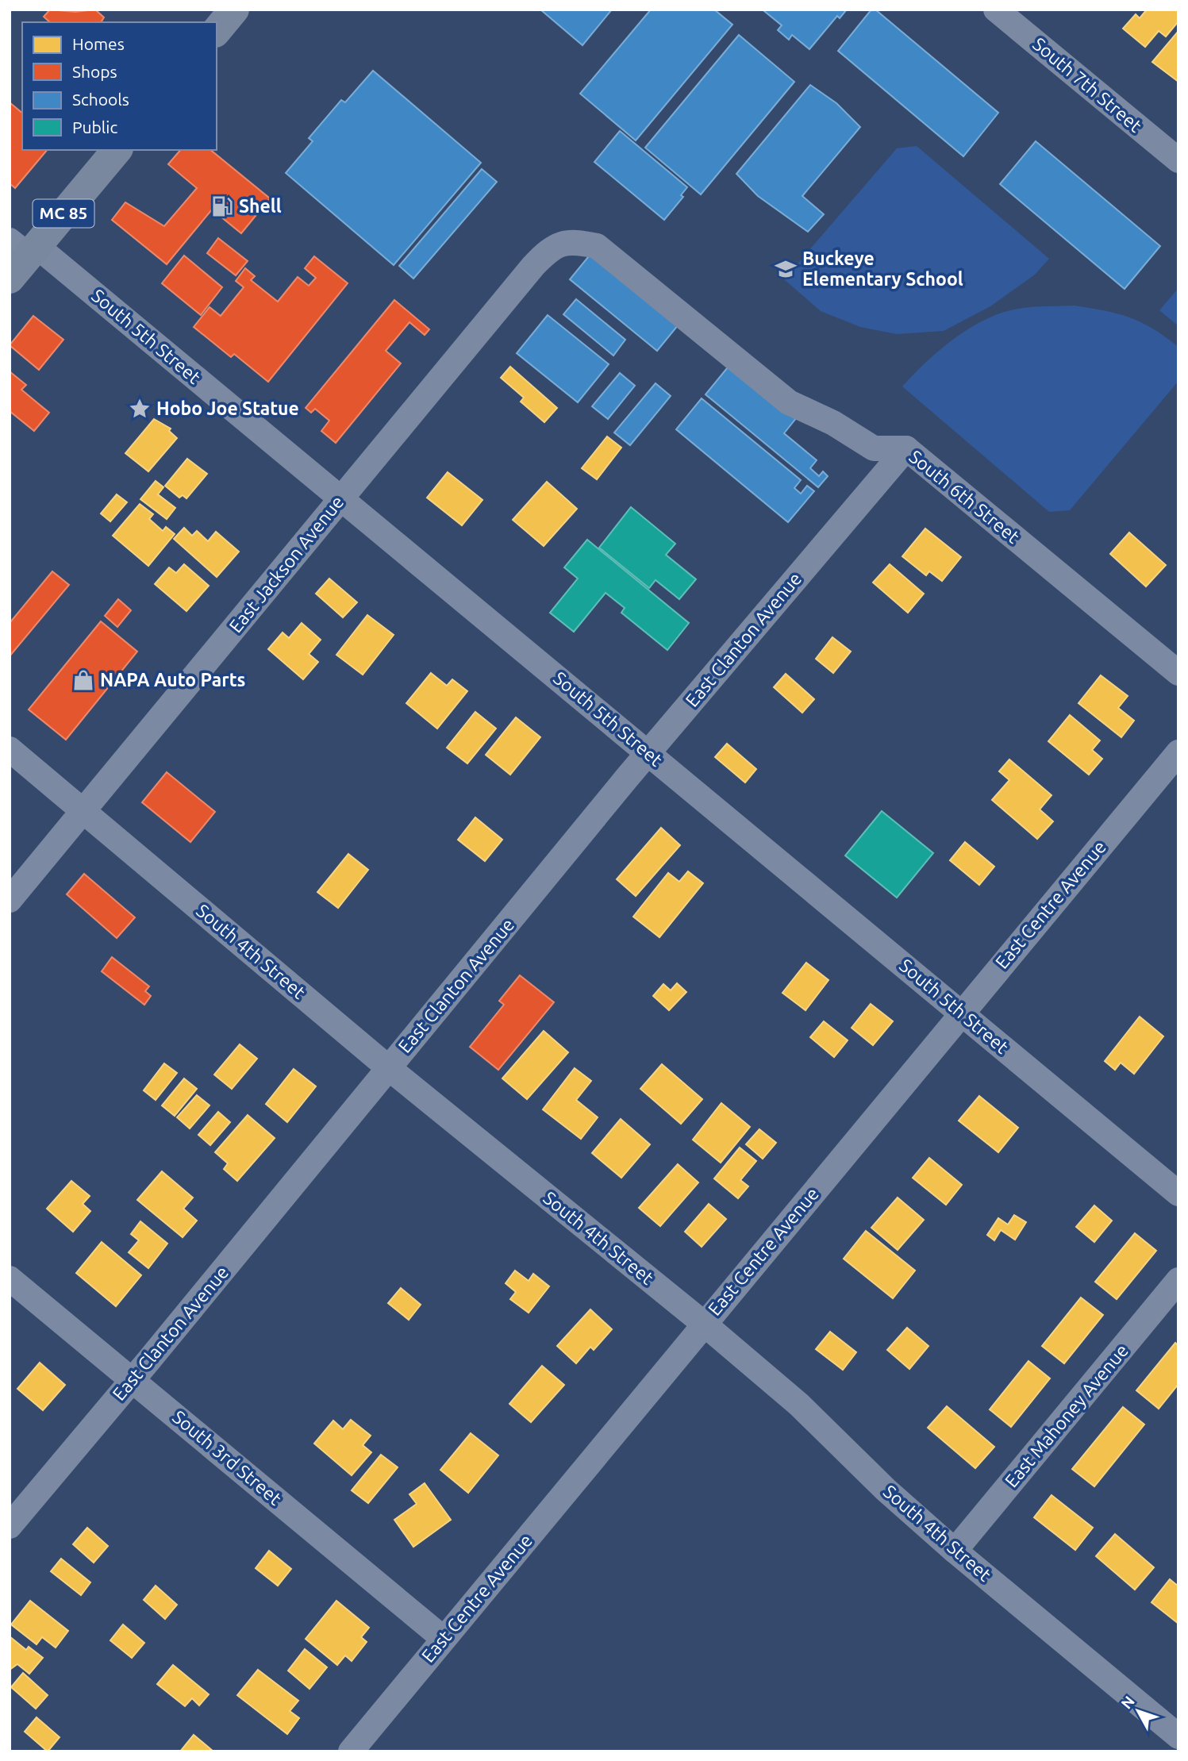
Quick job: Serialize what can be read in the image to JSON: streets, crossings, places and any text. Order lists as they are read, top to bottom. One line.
{"streets":{"main road":["MC 85"],"street":["South 7th Street","South 5th Street","South 6th Street","East Jackson Avenue","East Clanton Avenue","East Centre Avenue","South 4th Street","East Mahoney Avenue","South 3rd Street"]},"crossings":[["MC 85","South 5th Street"],["South 5th Street","East Jackson Avenue"],["South 5th Street","East Clanton Avenue"],["South 5th Street","East Centre Avenue"],["South 6th Street","East Jackson Avenue"],["South 6th Street","East Clanton Avenue"],["East Jackson Avenue","South 4th Street"],["East Clanton Avenue","South 4th Street"],["East Clanton Avenue","South 3rd Street"],["East Centre Avenue","South 4th Street"],["East Centre Avenue","South 3rd Street"],["South 4th Street","East Mahoney Avenue"]],"places":{"fuel station":["Shell"],"school or university":["Buckeye Elementary School"],"place":["Hobo Joe Statue"],"shop":["NAPA Auto Parts"]},"legend":["Homes","Shops","Schools","Public"],"north":"top left"}
